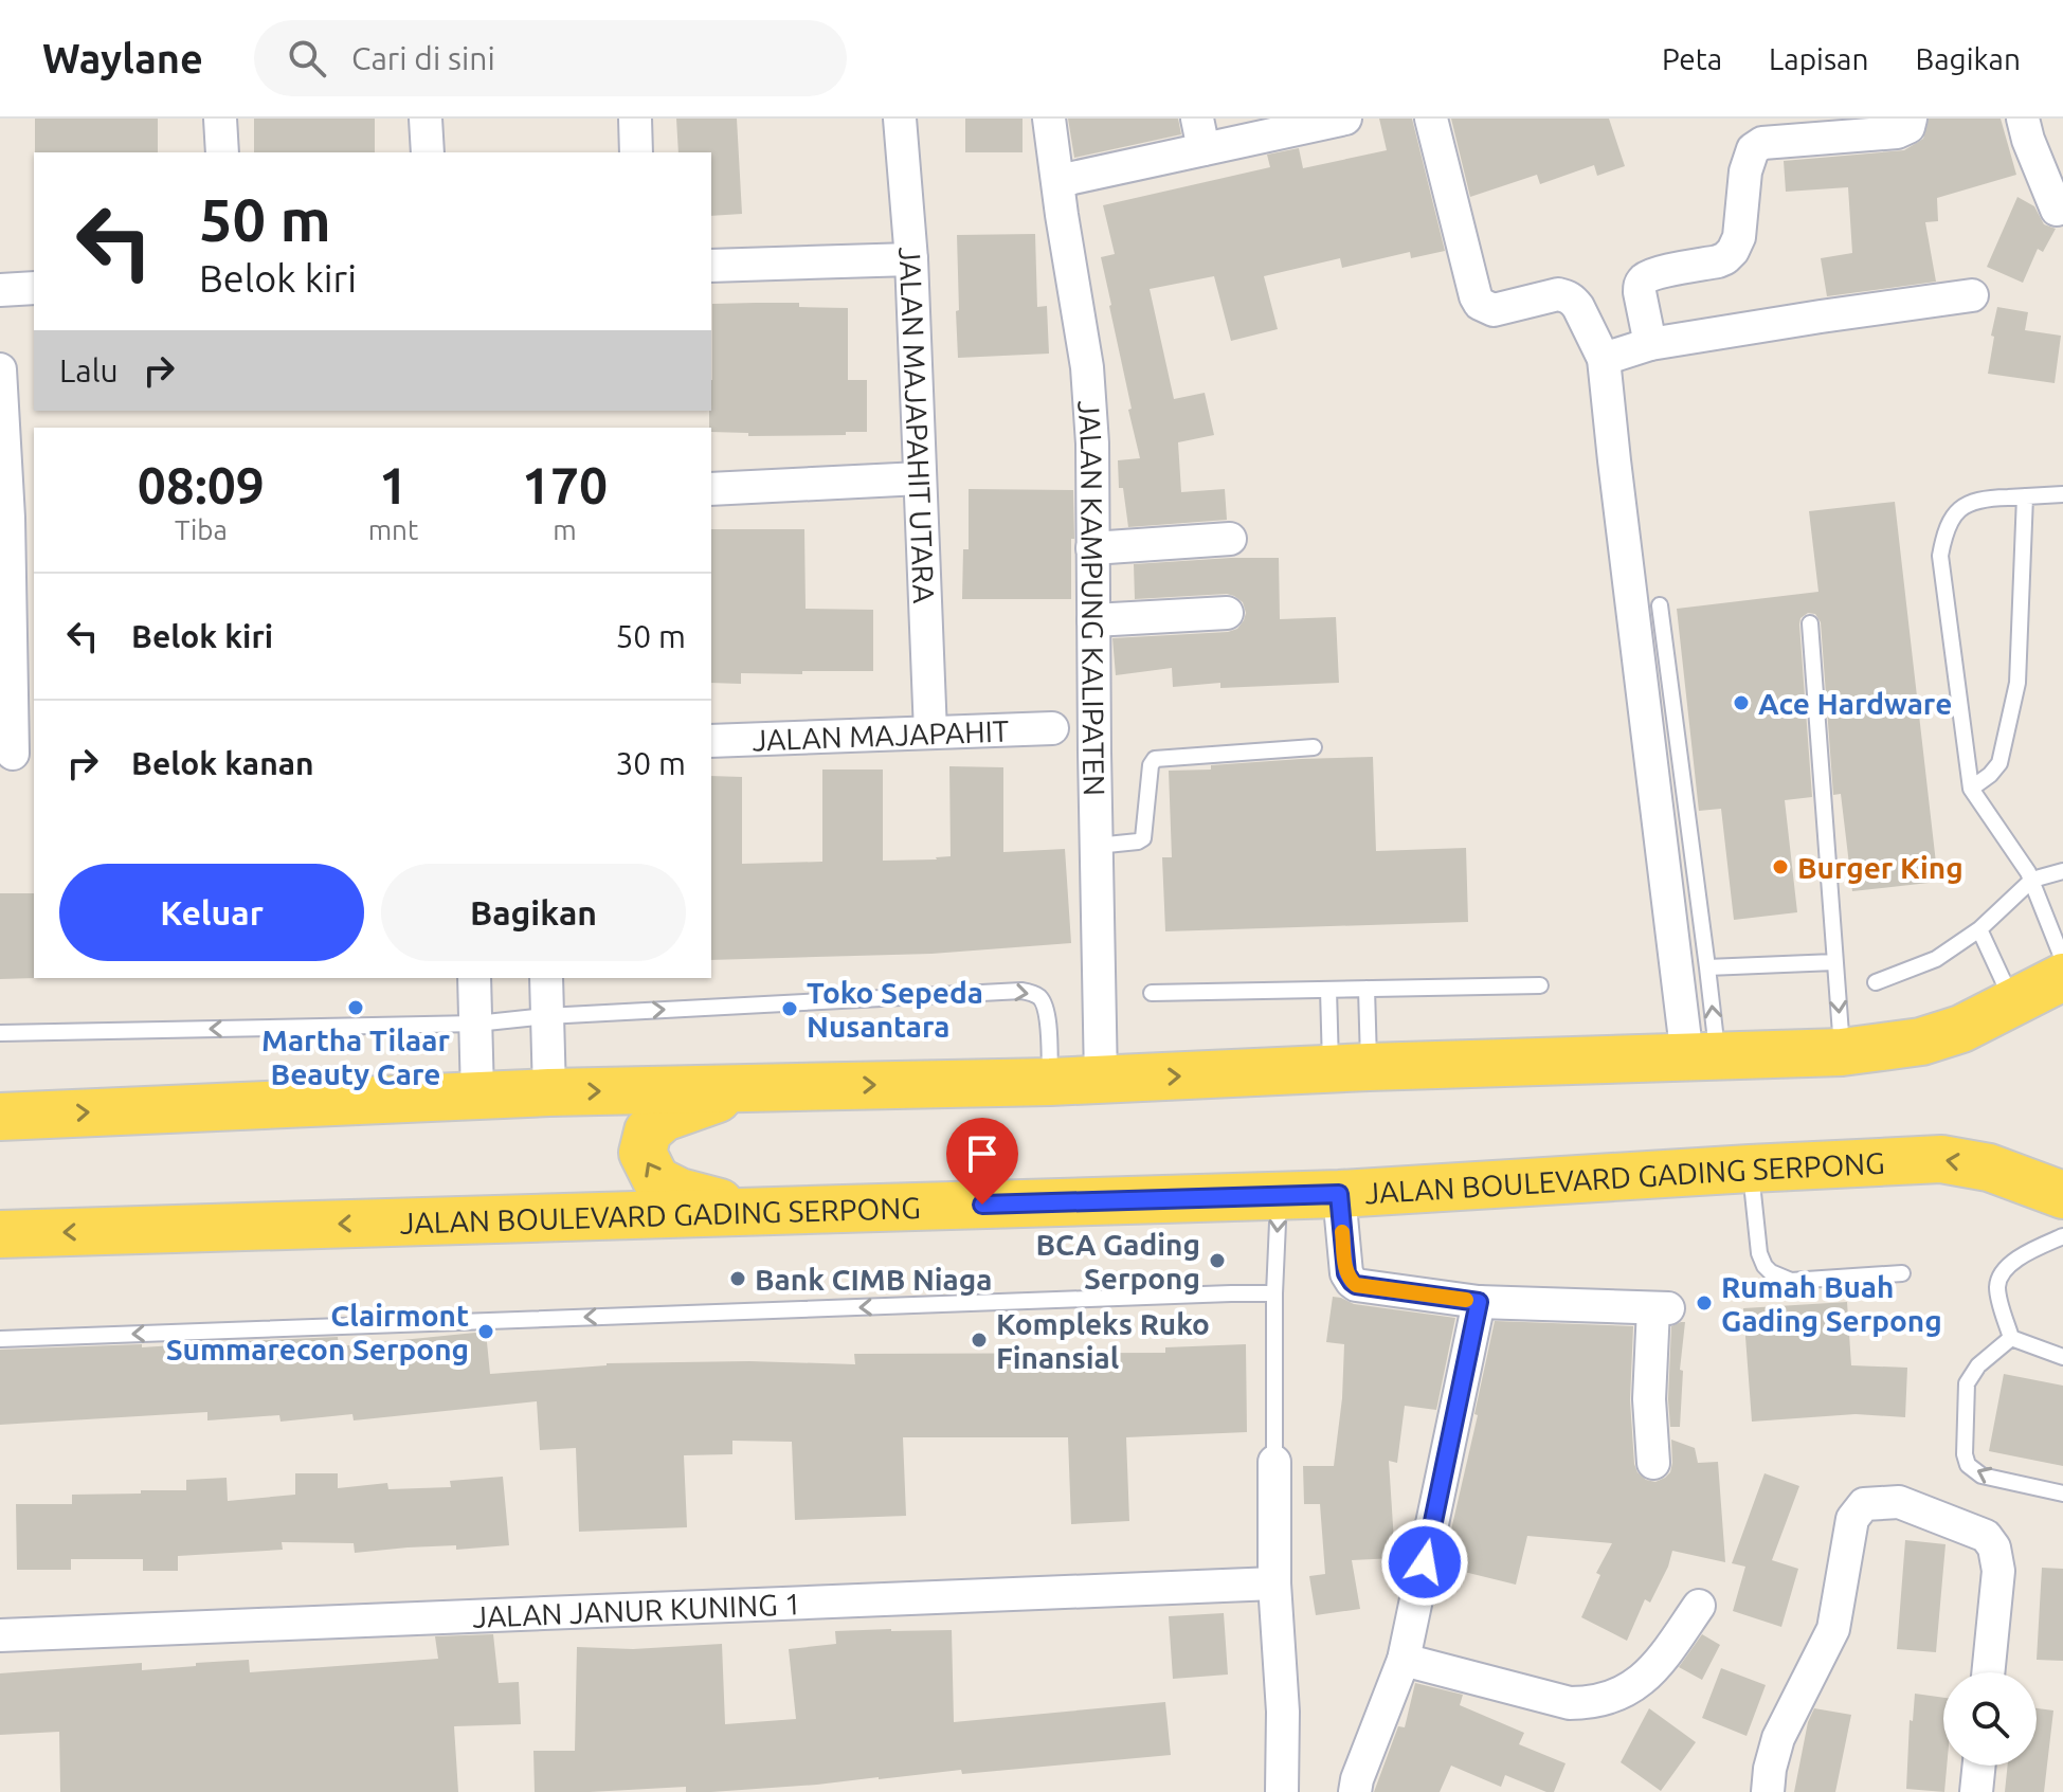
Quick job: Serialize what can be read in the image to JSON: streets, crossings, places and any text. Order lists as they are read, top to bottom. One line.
{"streets":{"main road":["JALAN BOULEVARD GADING SERPONG"],"street":["JALAN MAJAPAHIT UTARA","JALAN KAMPUNG KALIPATEN","JALAN MAJAPAHIT","JALAN JANUR KUNING 1"]},"crossings":[["JALAN MAJAPAHIT UTARA","JALAN MAJAPAHIT"]],"places":["Ace Hardware","Burger King","Martha Tilaar Beauty Care","Toko Sepeda Nusantara","BCA Gading Serpong","Bank CIMB Niaga","Rumah Buah Gading Serpong","Clairmont Summarecon Serpong","Kompleks Ruko Finansial"],"page":{"header":"Waylane","search":"Cari di sini","nav":["Peta","Lapisan","Bagikan"],"turn":["50 m","Belok kiri"],"then":"Lalu","eta":["08:09","Tiba","1","mnt","170","m"],"list":[{"name":"Belok kiri","value":"50 m"},{"name":"Belok kanan","value":"30 m"}],"buttons":["Keluar","Bagikan"]}}
